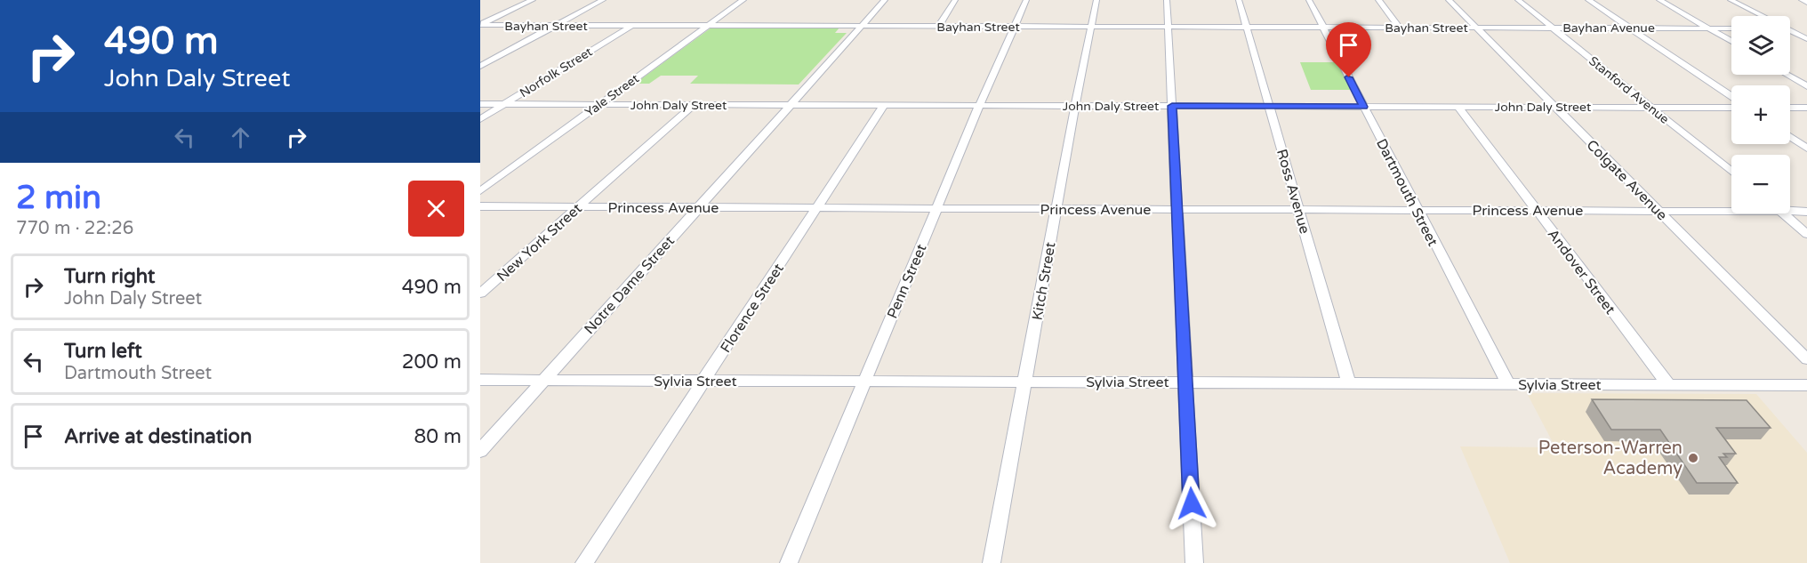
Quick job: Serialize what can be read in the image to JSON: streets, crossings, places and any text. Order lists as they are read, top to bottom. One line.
{"streets":{"street":["Bayhan Street","Bayhan Avenue","Norfolk Street","Stanford Avenue","Yale Street","John Daly Street","Colgate Avenue","Ross Avenue","Dartmouth Street","Princess Avenue","New York Street","Andover Street","Penn Street","Kitch Street","Notre Dame Street","Florence Street","Sylvia Street"]},"crossings":[["Bayhan Street","Bayhan Avenue"],["Bayhan Street","Norfolk Street"],["Bayhan Street","Yale Street"],["Bayhan Street","Colgate Avenue"],["Bayhan Street","Ross Avenue"],["Bayhan Street","Dartmouth Street"],["Bayhan Street","Penn Street"],["Bayhan Street","Kitch Street"],["Bayhan Street","Notre Dame Street"],["Bayhan Avenue","Stanford Avenue"],["Bayhan Avenue","Colgate Avenue"],["Norfolk Street","John Daly Street"],["Stanford Avenue","John Daly Street"],["Yale Street","John Daly Street"],["John Daly Street","Colgate Avenue"],["John Daly Street","Ross Avenue"],["John Daly Street","Dartmouth Street"],["John Daly Street","New York Street"],["John Daly Street","Andover Street"],["John Daly Street","Penn Street"],["John Daly Street","Kitch Street"],["John Daly Street","Notre Dame Street"],["John Daly Street","Florence Street"],["Colgate Avenue","Princess Avenue"],["Ross Avenue","Princess Avenue"],["Ross Avenue","Sylvia Street"],["Dartmouth Street","Princess Avenue"],["Dartmouth Street","Sylvia Street"],["Princess Avenue","New York Street"],["Princess Avenue","Andover Street"],["Princess Avenue","Penn Street"],["Princess Avenue","Kitch Street"],["Princess Avenue","Notre Dame Street"],["Princess Avenue","Florence Street"],["Andover Street","Sylvia Street"],["Penn Street","Sylvia Street"],["Kitch Street","Sylvia Street"],["Notre Dame Street","Sylvia Street"],["Florence Street","Sylvia Street"]],"places":["Peterson-Warren Academy"],"page":{"turn":["490 m","John Daly Street"],"map_buttons":["+","−"],"heading":["2 min","770 m · 22:26"],"list":[{"name":"Turn right","note":"John Daly Street","value":"490 m"},{"name":"Turn left","note":"Dartmouth Street","value":"200 m"},{"name":"Arrive at destination","value":"80 m"}]}}
